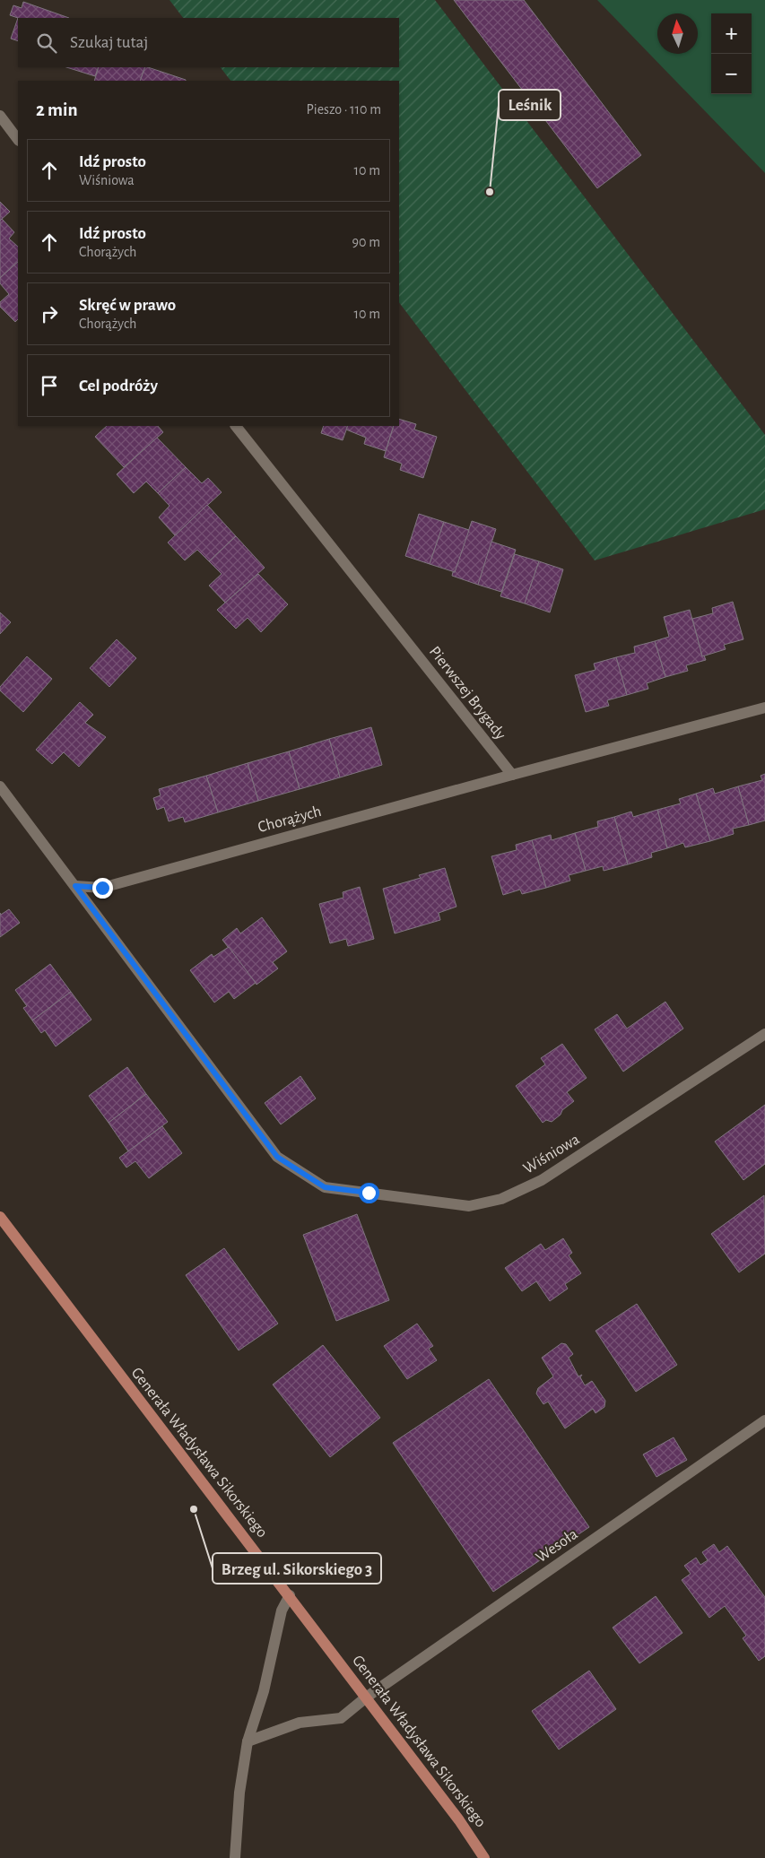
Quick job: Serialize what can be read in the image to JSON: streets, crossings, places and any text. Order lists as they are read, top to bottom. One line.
{"streets":{"main road":["Generała Władysława Sikorskiego"],"street":["Pierwszej Brygady","Chorążych","Wiśniowa","Wesoła"]},"crossings":[["Pierwszej Brygady","Chorążych"],["Chorążych","Wiśniowa"],["Generała Władysława Sikorskiego","Wesoła"]],"places":["Leśnik","Brzeg ul. Sikorskiego 3"],"north":"top","page":{"map_buttons":["+","−"],"search":"Szukaj tutaj","heading":["2 min","Pieszo · 110 m"],"list":[["Idź prosto","Wiśniowa","10 m"],["Idź prosto","Chorążych","90 m"],["Skręć w prawo","Chorążych","10 m"],"Cel podróży"]}}
